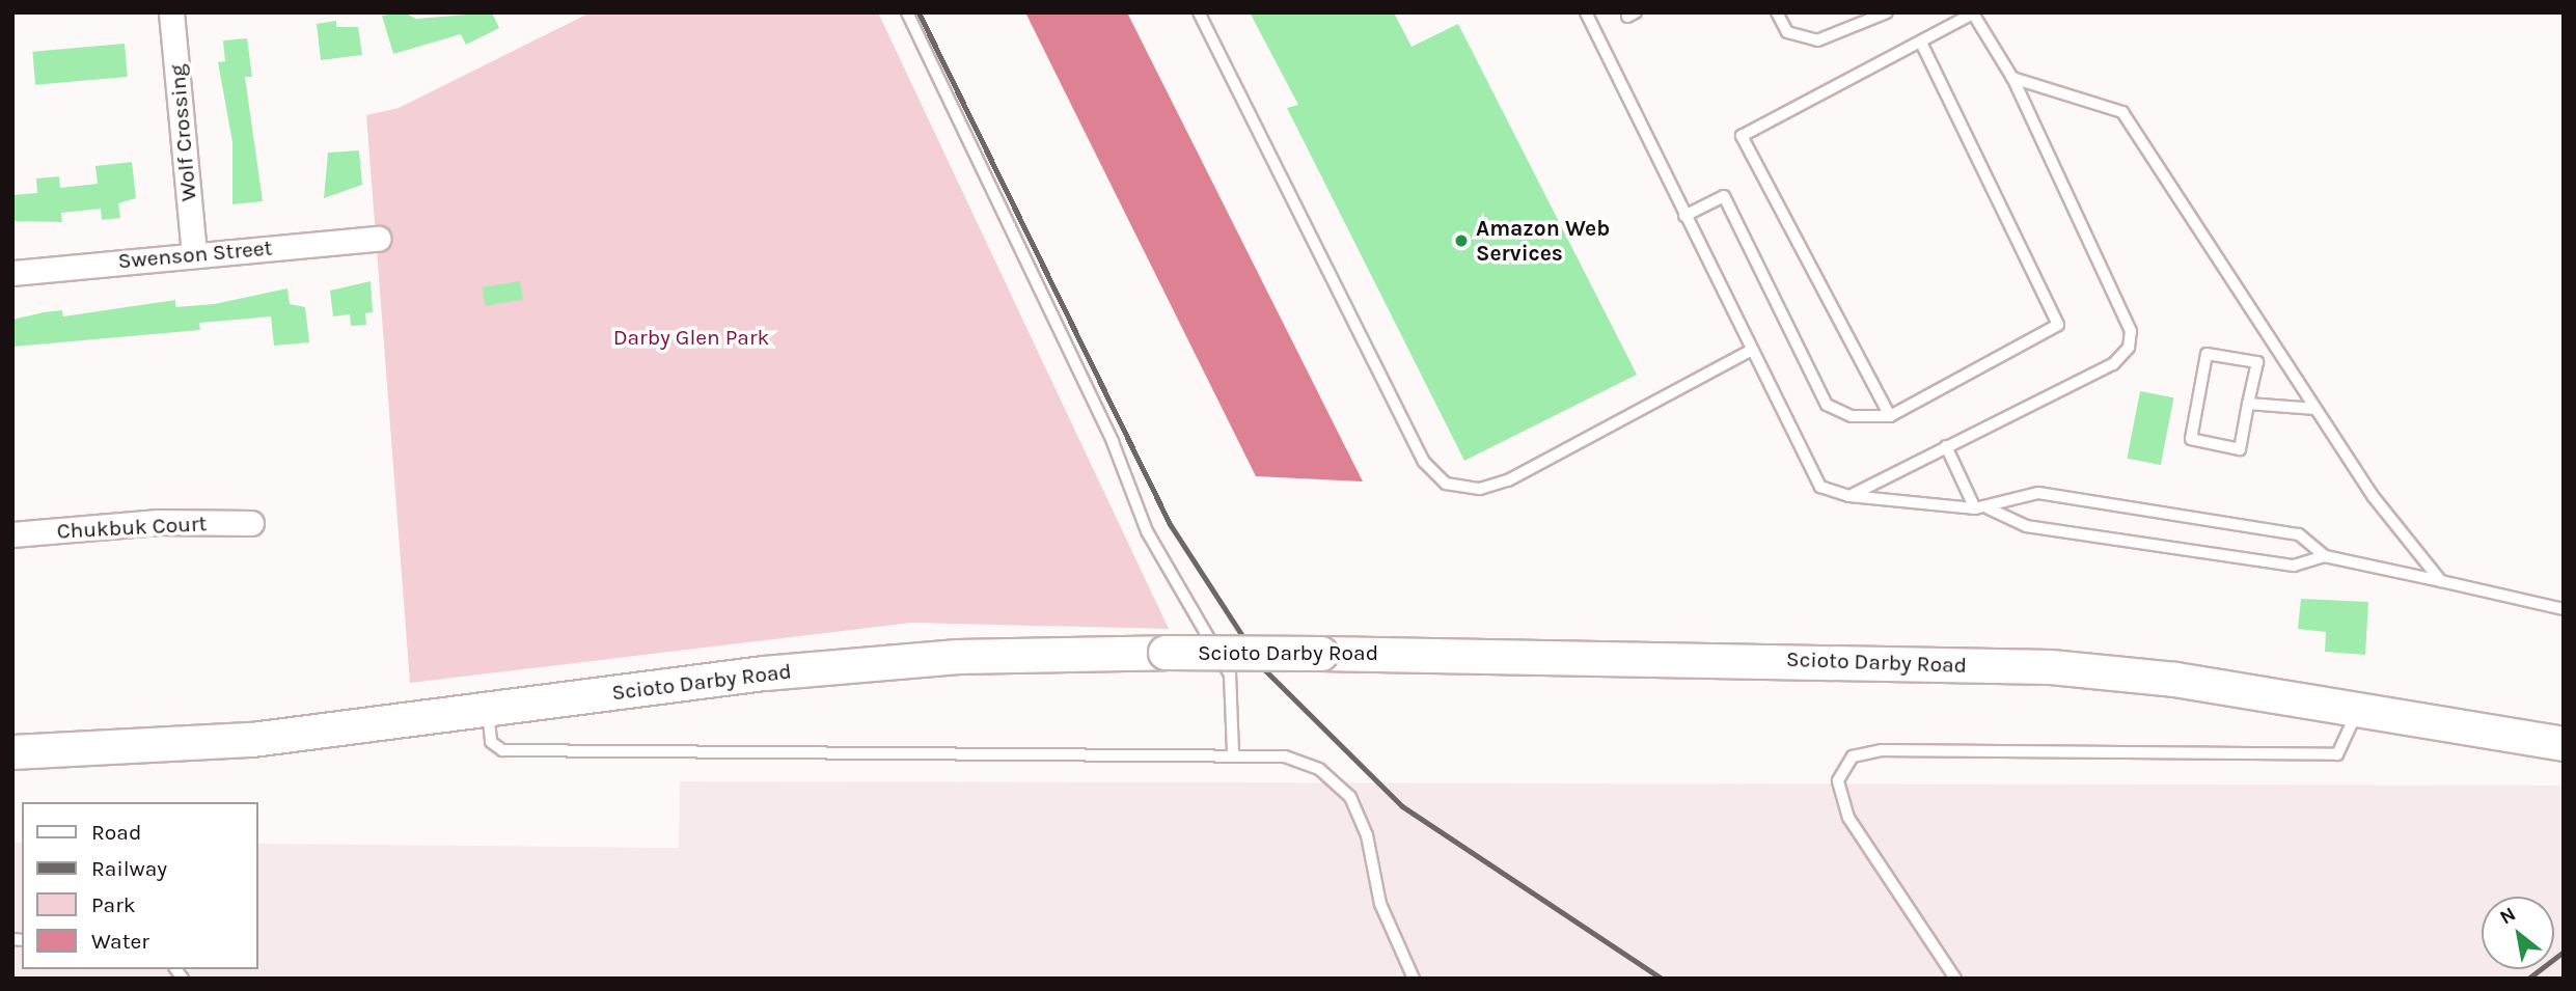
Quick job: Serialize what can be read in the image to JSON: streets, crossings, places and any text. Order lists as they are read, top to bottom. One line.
{"streets":{"main road":["Scioto Darby Road"],"street":["Wolf Crossing","Swenson Street","Chukbuk Court"]},"crossings":[["Wolf Crossing","Swenson Street"]],"parks":["Darby Glen Park"],"places":["Amazon Web Services"],"legend":["Road","Railway","Park","Water"],"north":"top left"}
